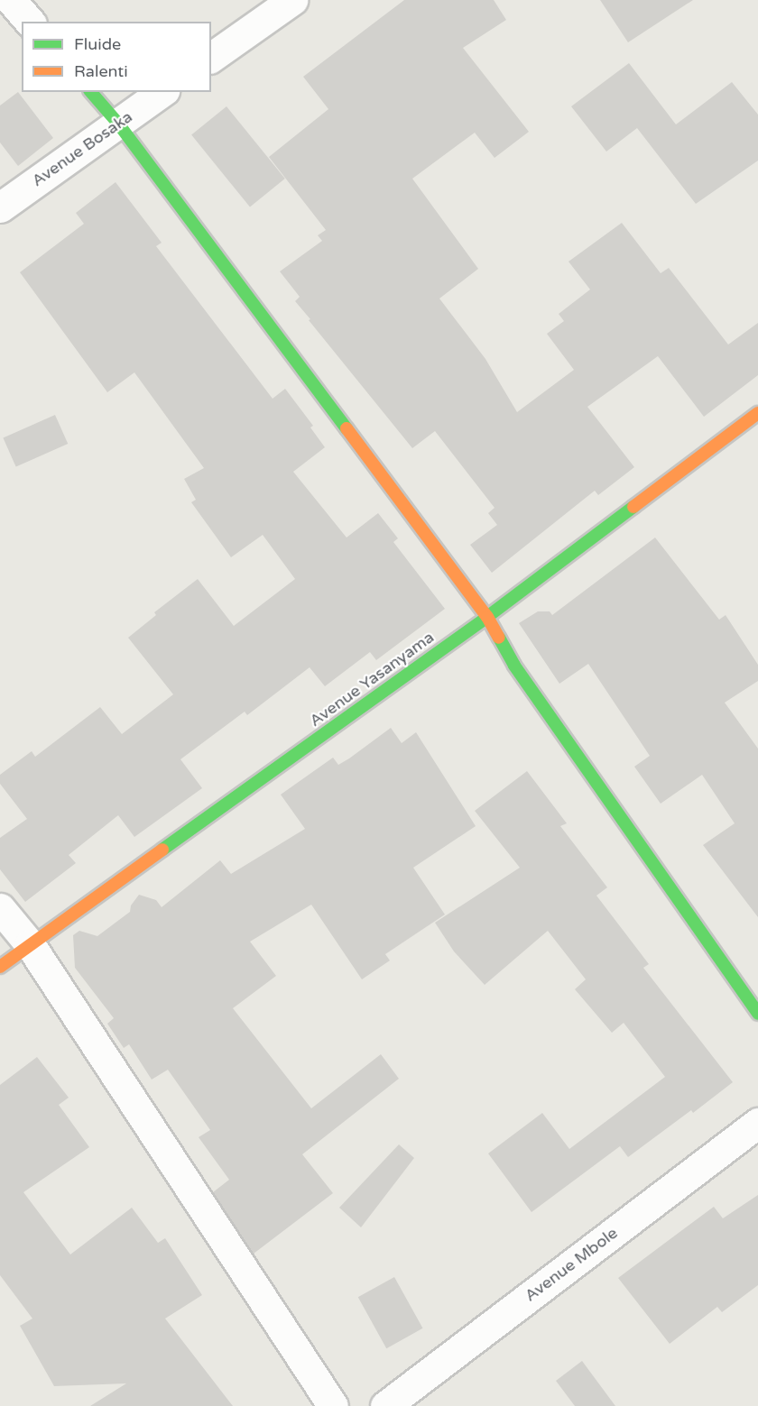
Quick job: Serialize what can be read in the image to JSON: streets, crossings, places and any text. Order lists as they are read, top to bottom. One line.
{"streets":{"street":["Avenue Bosaka","Avenue Yasanyama","Avenue Mbole"]},"legend":["Fluide","Ralenti"]}
